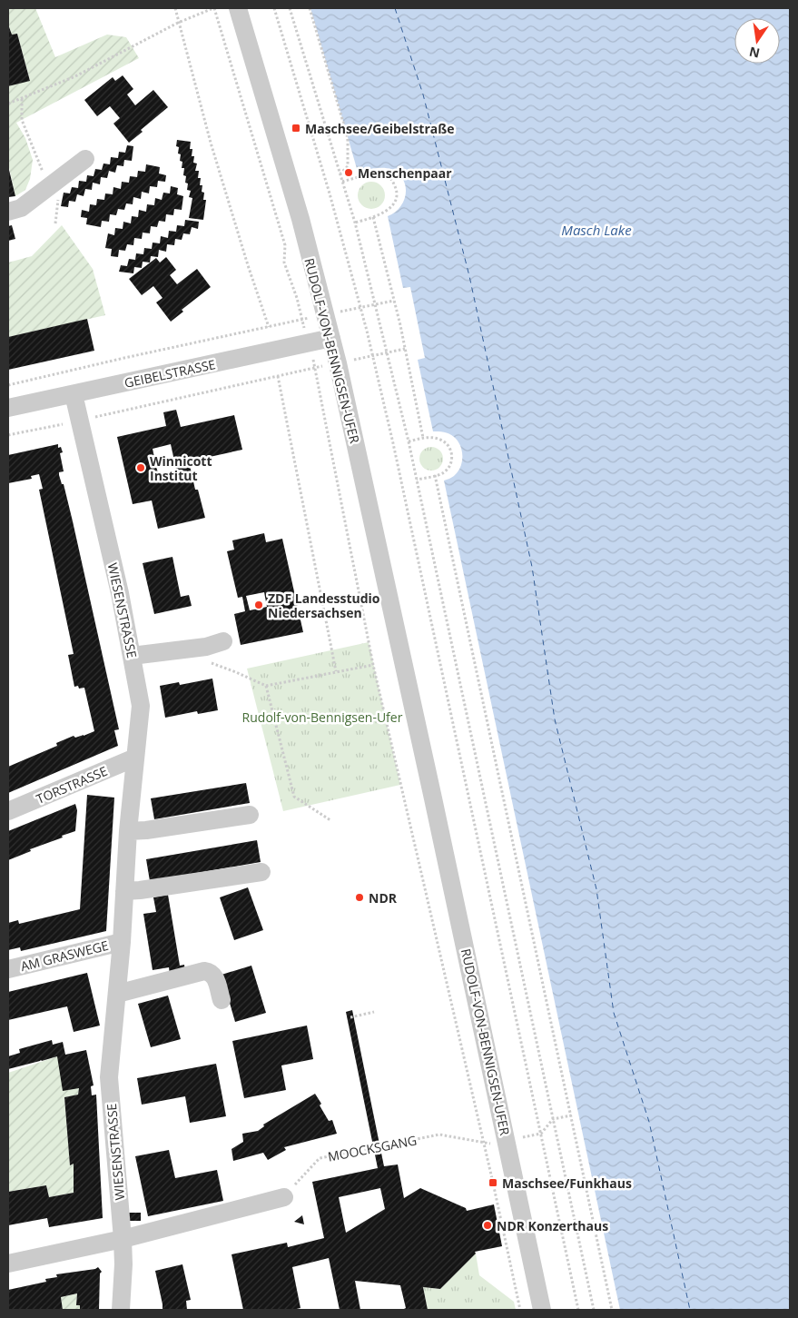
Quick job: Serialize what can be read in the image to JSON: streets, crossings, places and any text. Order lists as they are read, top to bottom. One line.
{"streets":{"street":["RUDOLF-VON-BENNIGSEN-UFER","GEIBELSTRASSE","WIESENSTRASSE","TORSTRASSE","AM GRASWEGE"],"path":["MOOCKSGANG"]},"crossings":[["RUDOLF-VON-BENNIGSEN-UFER","GEIBELSTRASSE"],["RUDOLF-VON-BENNIGSEN-UFER","MOOCKSGANG"],["GEIBELSTRASSE","WIESENSTRASSE"],["WIESENSTRASSE","TORSTRASSE"],["WIESENSTRASSE","AM GRASWEGE"]],"water":["Masch Lake"],"parks":["Rudolf-von-Bennigsen-Ufer"],"places":{"transit":["Maschsee/Geibelstraße","Maschsee/Funkhaus"],"other":["Menschenpaar","Winnicott Institut","ZDF Landesstudio Niedersachsen","NDR","NDR Konzerthaus"]},"north":"bottom"}
